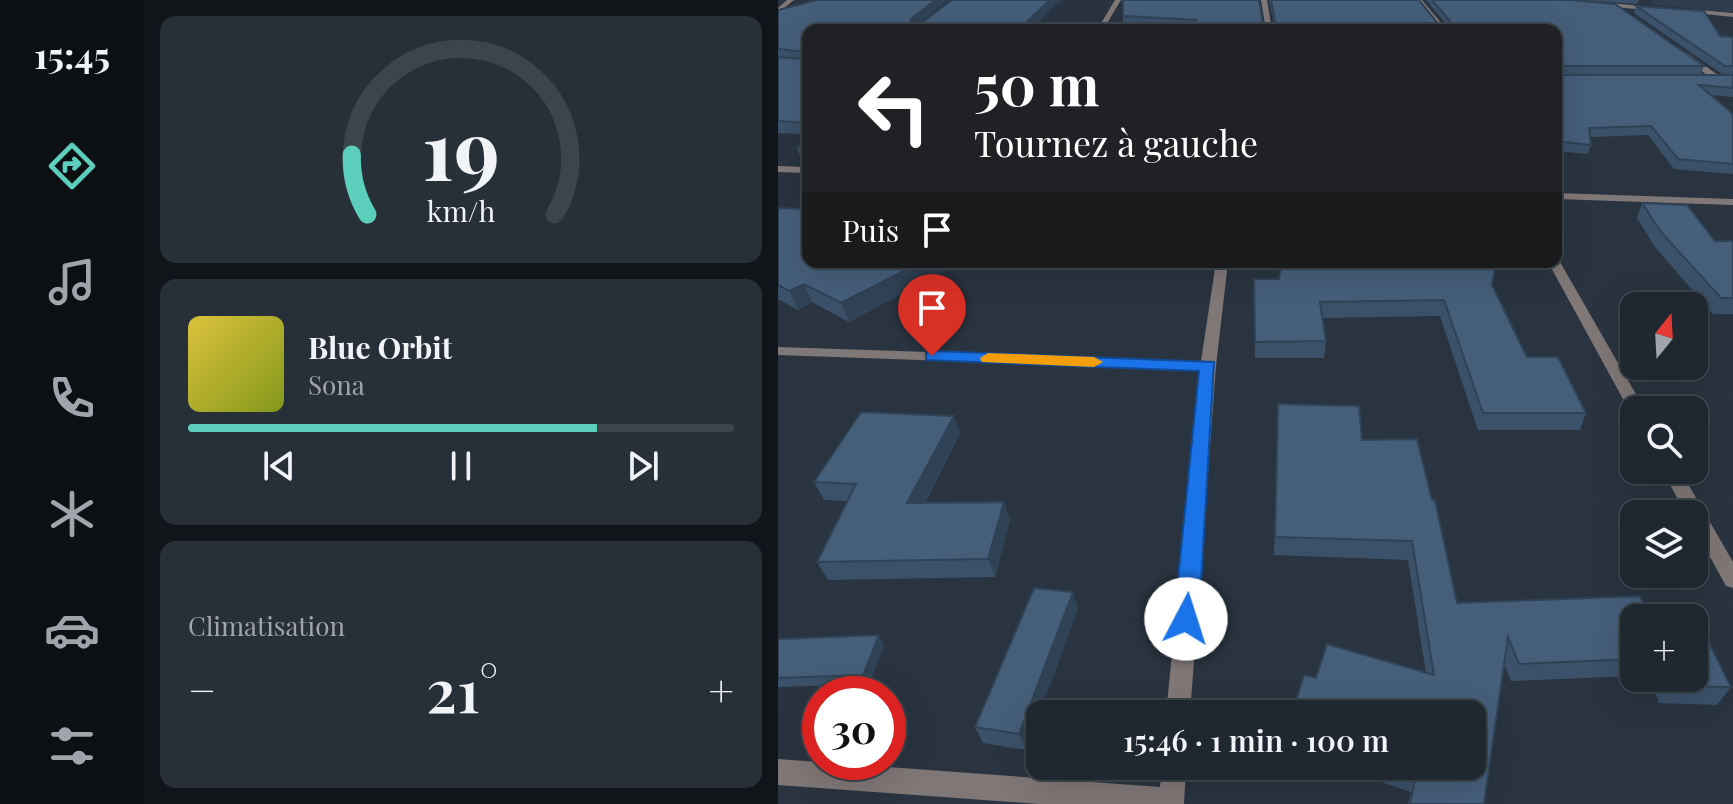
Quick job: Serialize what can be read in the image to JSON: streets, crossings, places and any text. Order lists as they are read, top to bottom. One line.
{"north":"top","page":{"tabs":"15:45","turn":["50 m","Tournez à gauche"],"then":"Puis","map_buttons":"+","song":["Blue Orbit","Sona"],"tile":"Climatisation","heat":["−","21°","+"],"limit":"30","trip":"15:46 · 1 min · 100 m","gauge":["19","km/h"]}}
